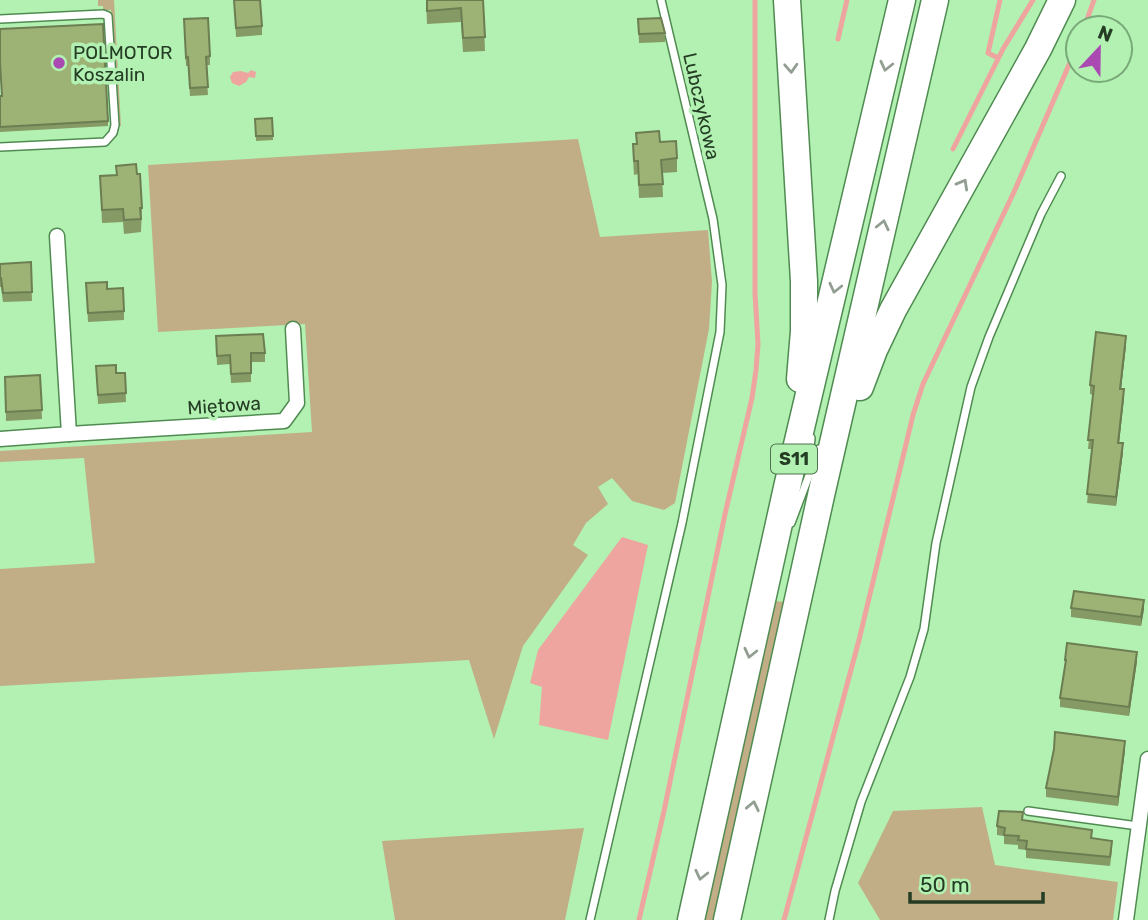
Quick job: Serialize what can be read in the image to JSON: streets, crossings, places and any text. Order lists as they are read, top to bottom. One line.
{"streets":{"highway":["S11"],"street":["Miętowa"],"lane":["Lubczykowa"]},"places":["POLMOTOR Koszalin"],"scale_bar":"50 m","north":"top"}
